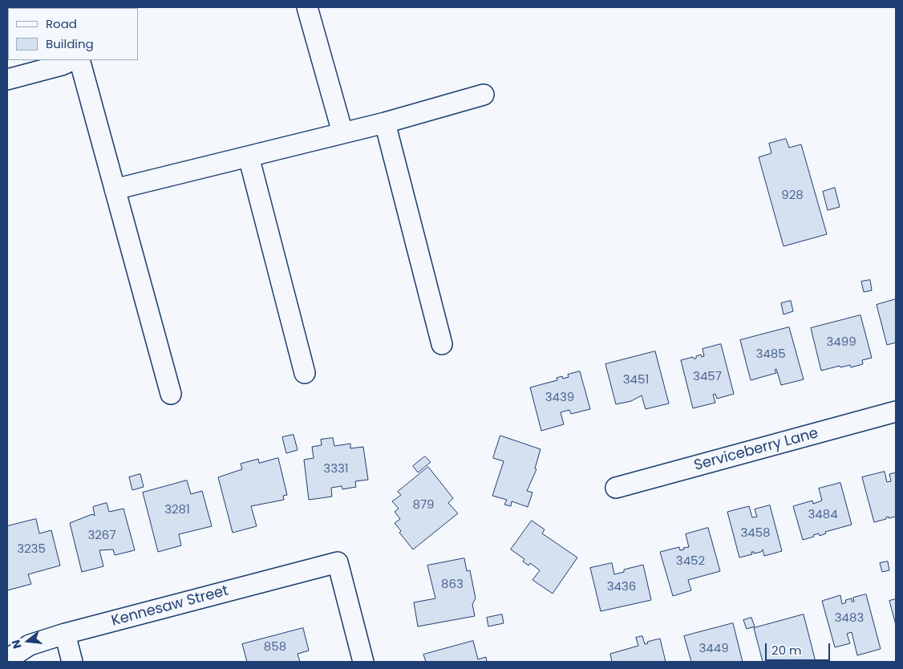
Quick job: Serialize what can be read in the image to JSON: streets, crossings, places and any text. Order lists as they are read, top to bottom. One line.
{"streets":{"street":["Serviceberry Lane","Kennesaw Street"]},"house_numbers":["928","3499","3485","3457","3451","3439","3331","879","3281","3484","3458","3267","3235","3452","863","3436","3483","858","3449"],"legend":["Road","Building"],"scale_bar":"20 m","north":"left"}
